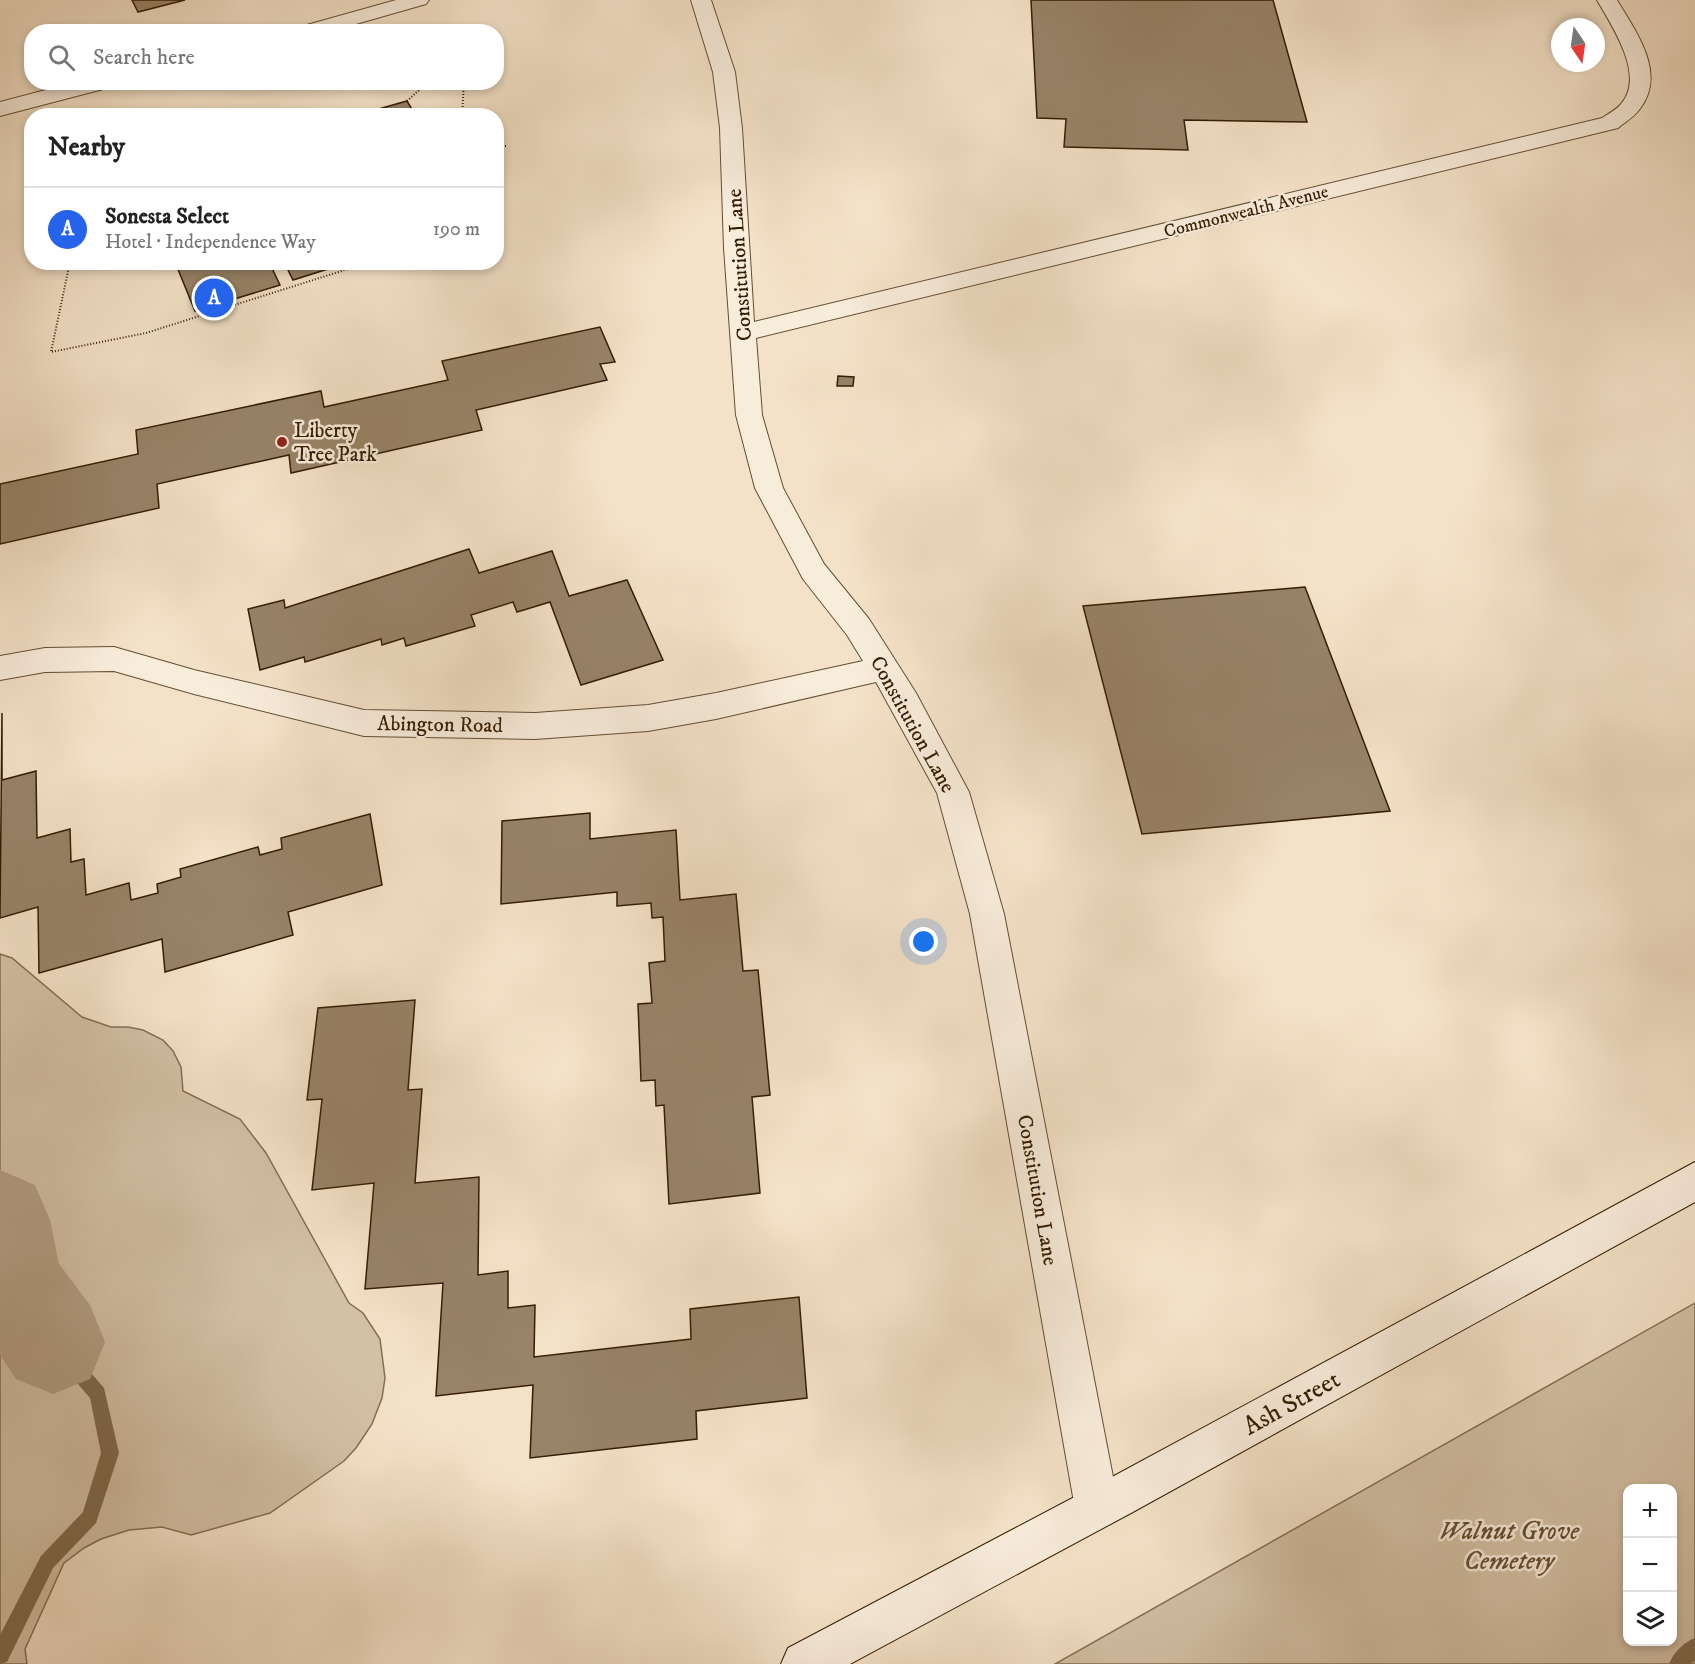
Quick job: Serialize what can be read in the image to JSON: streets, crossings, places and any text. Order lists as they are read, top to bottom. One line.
{"streets":{"street":["Commonwealth Avenue","Constitution Lane","Abington Road","Ash Street"]},"crossings":[["Commonwealth Avenue","Constitution Lane"],["Constitution Lane","Abington Road"],["Constitution Lane","Ash Street"]],"parks":["Walnut Grove Cemetery"],"places":["Liberty Tree Park"],"north":"bottom","page":{"search":"Search here","heading":"Nearby","list":[{"mark":"A","name":"Sonesta Select","note":"Hotel · Independence Way","value":"190 m"}],"pins":"A","map_buttons":["+","−"]}}
